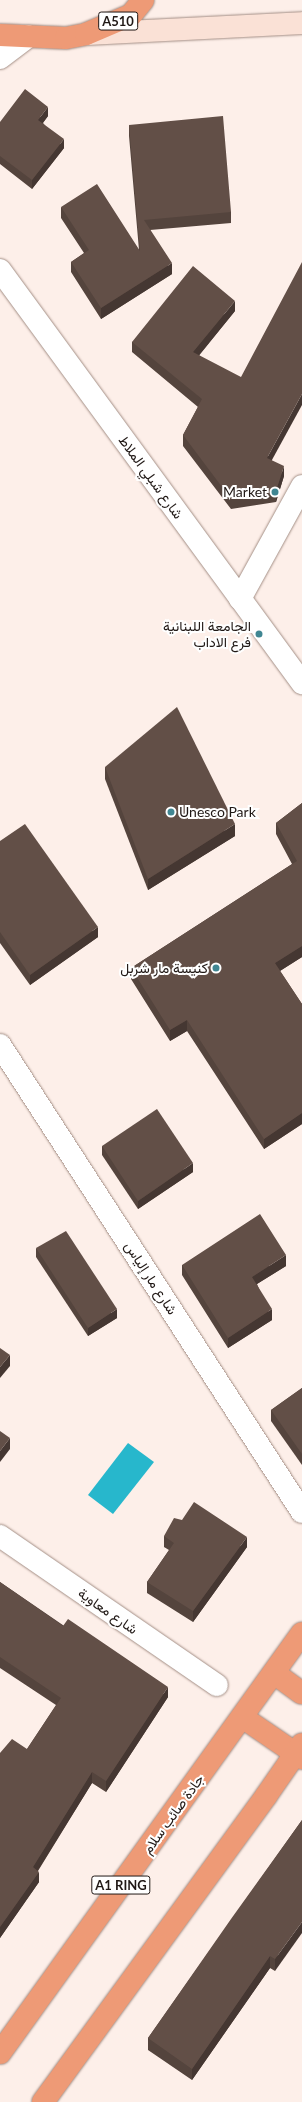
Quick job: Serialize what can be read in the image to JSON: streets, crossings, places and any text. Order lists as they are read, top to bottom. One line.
{"streets":{"highway":["A510","جادة صائب سلام","A1 RING"],"street":["شارع شبلي الملاط","شارع مار إلياس","شارع معاوية"]},"places":["Market","الجامعة اللبنانية فرع الاداب","Unesco Park","كنيسة مار شربل"]}
